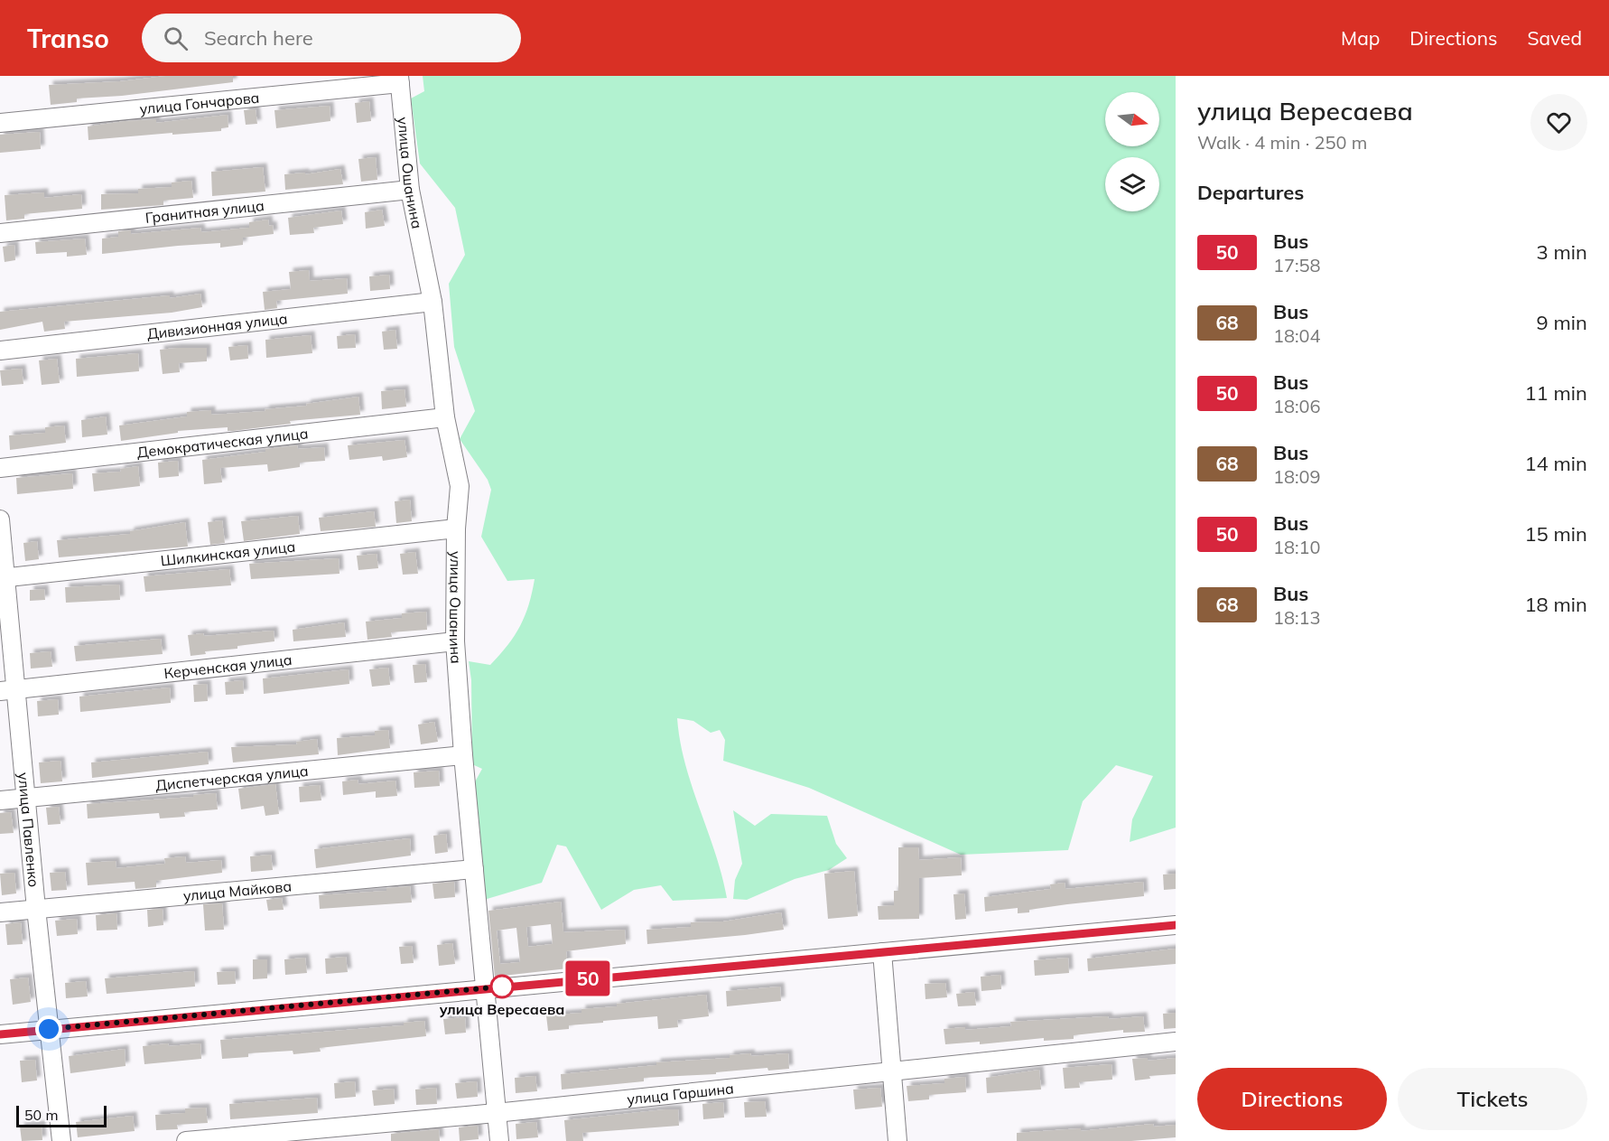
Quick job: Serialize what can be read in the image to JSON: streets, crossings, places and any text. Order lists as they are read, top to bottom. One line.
{"streets":{"street":["улица Гончарова","улица Ошанина","Гранитная улица","Дивизионная улица","Демократическая улица","Шилкинская улица","Керченская улица","Диспетчерская улица","улица Павленко","улица Майкова","улица Гаршина"]},"crossings":[["улица Гончарова","улица Ошанина"],["улица Ошанина","Гранитная улица"],["улица Ошанина","Дивизионная улица"],["улица Ошанина","Демократическая улица"],["улица Ошанина","Шилкинская улица"],["улица Ошанина","Керченская улица"],["улица Ошанина","Диспетчерская улица"],["улица Ошанина","улица Майкова"],["улица Ошанина","улица Гаршина"],["Шилкинская улица","улица Павленко"],["Керченская улица","улица Павленко"],["Диспетчерская улица","улица Павленко"],["улица Павленко","улица Майкова"]],"places":["улица Вересаева"],"lines":["bus line 50"],"scale_bar":"50 m","north":"right","page":{"header":"Transo","search":"Search here","nav":["Map","Directions","Saved"],"on_map":"50","heading":[["улица Вересаева","Walk · 4 min · 250 m"],"Departures"],"list":[{"mark":"50","name":"Bus","note":"17:58","value":"3 min"},{"mark":"68","name":"Bus","note":"18:04","value":"9 min"},{"mark":"50","name":"Bus","note":"18:06","value":"11 min"},{"mark":"68","name":"Bus","note":"18:09","value":"14 min"},{"mark":"50","name":"Bus","note":"18:10","value":"15 min"},{"mark":"68","name":"Bus","note":"18:13","value":"18 min"}],"buttons":["Directions","Tickets"],"scale":"50 m"}}
